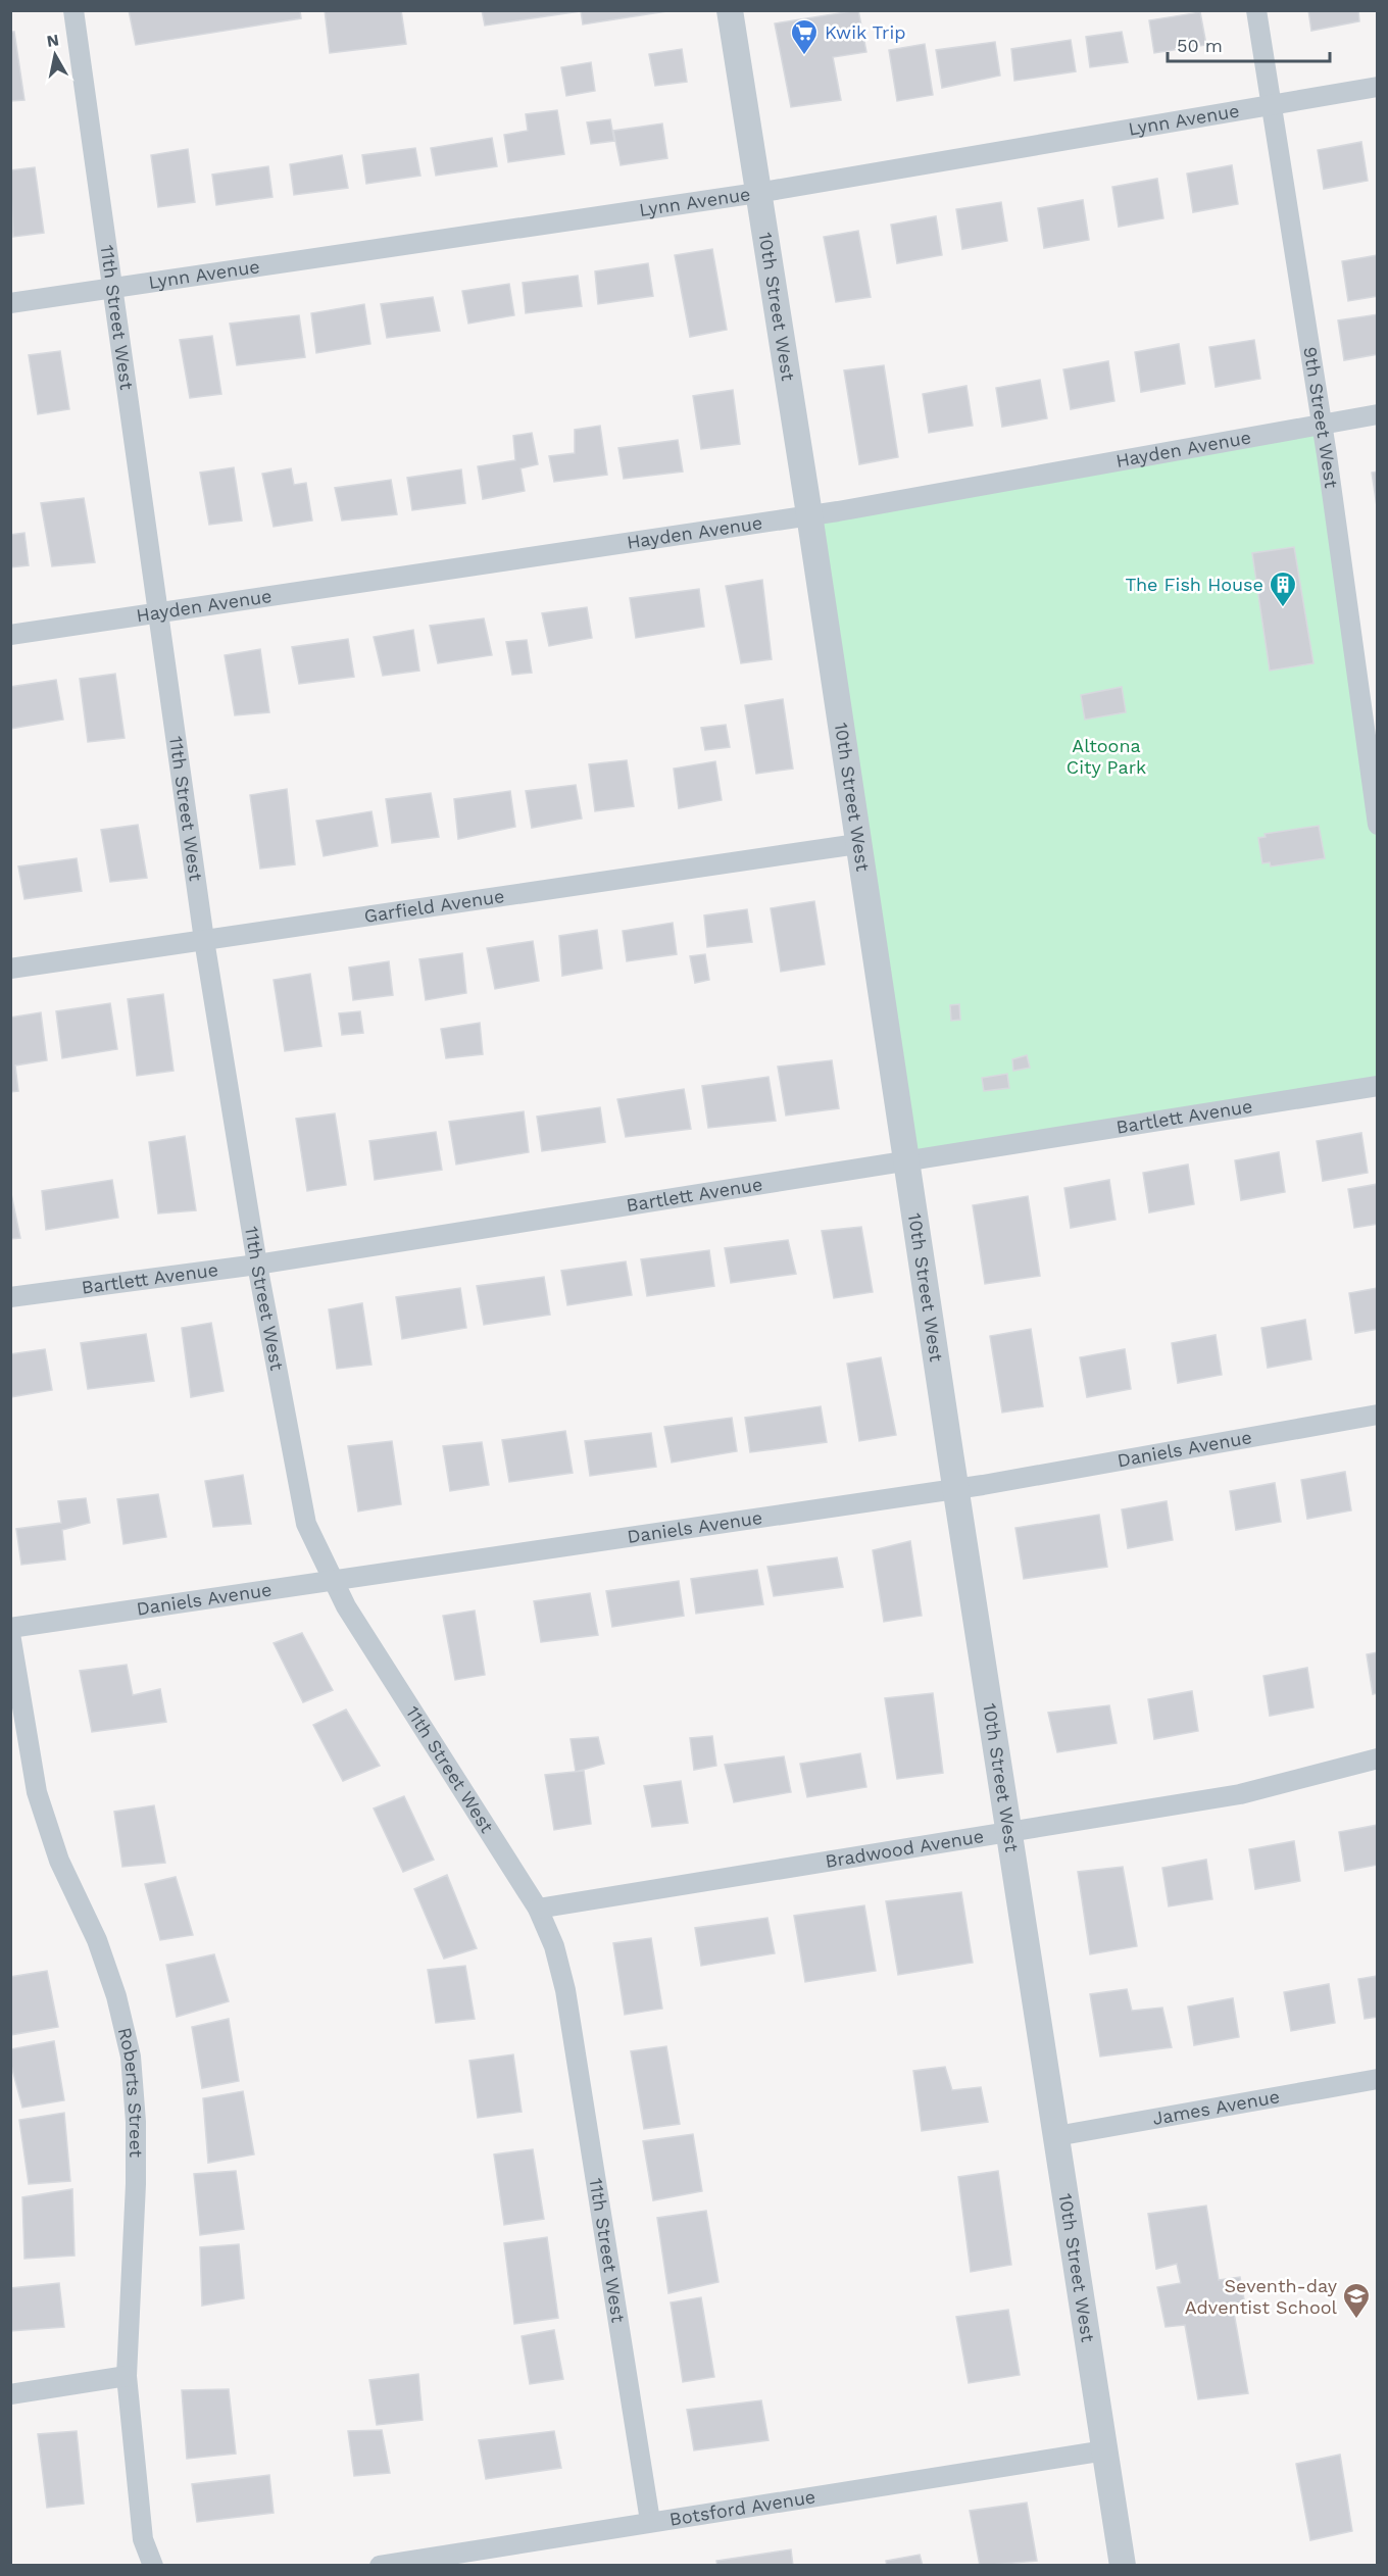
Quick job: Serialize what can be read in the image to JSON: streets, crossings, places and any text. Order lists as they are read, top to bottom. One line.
{"streets":{"street":["Lynn Avenue","10th Street West","11th Street West","9th Street West","Hayden Avenue","Garfield Avenue","Bartlett Avenue","Daniels Avenue","Bradwood Avenue","Roberts Street","James Avenue","Botsford Avenue"]},"crossings":[["Lynn Avenue","10th Street West"],["Lynn Avenue","11th Street West"],["Lynn Avenue","9th Street West"],["10th Street West","Hayden Avenue"],["10th Street West","Garfield Avenue"],["10th Street West","Bartlett Avenue"],["10th Street West","Daniels Avenue"],["10th Street West","Bradwood Avenue"],["10th Street West","James Avenue"],["10th Street West","Botsford Avenue"],["11th Street West","Hayden Avenue"],["11th Street West","Garfield Avenue"],["11th Street West","Bartlett Avenue"],["11th Street West","Daniels Avenue"],["11th Street West","Bradwood Avenue"],["11th Street West","Botsford Avenue"],["9th Street West","Hayden Avenue"]],"parks":["Altoona City Park"],"places":{"supermarket":["Kwik Trip"],"building":["The Fish House"],"school or university":["Seventh-day Adventist School"]},"scale_bar":"50 m","north":"top"}
